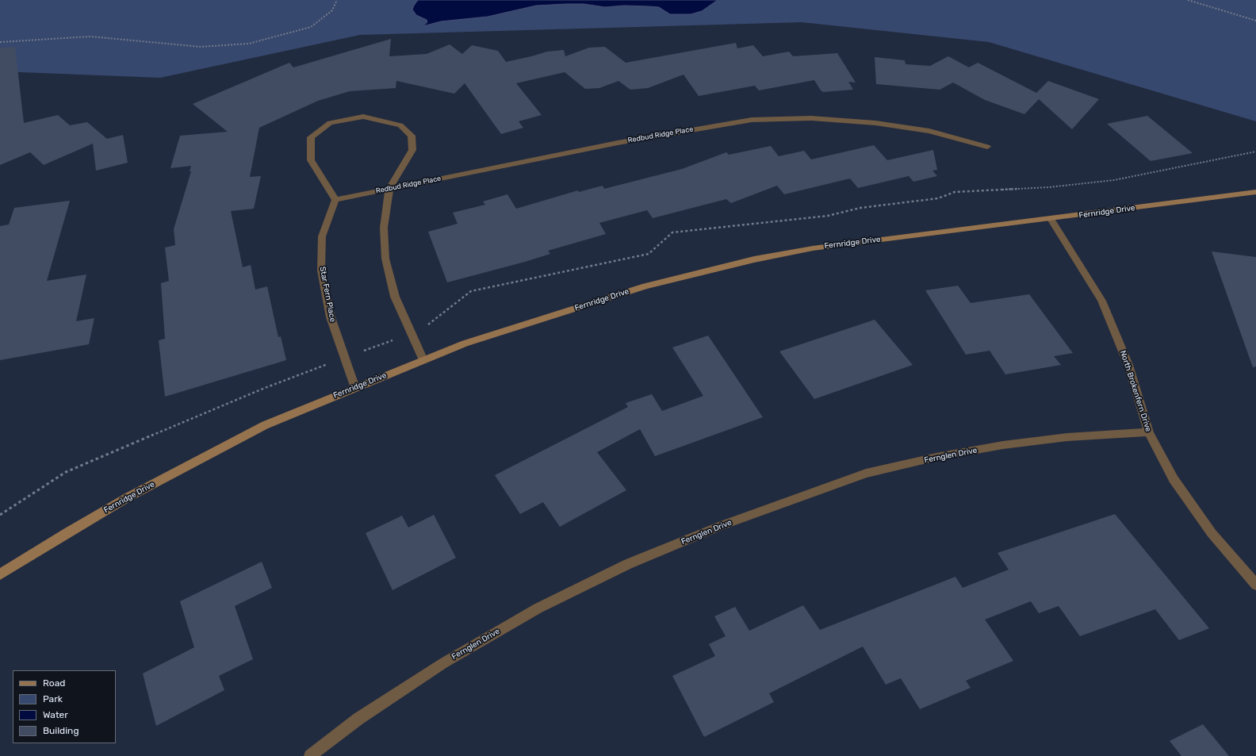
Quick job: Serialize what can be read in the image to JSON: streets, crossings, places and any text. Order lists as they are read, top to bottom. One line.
{"streets":{"street":["Redbud Ridge Place","Fernridge Drive","Star Fern Place","North Brokenfern Drive","Fernglen Drive"]},"crossings":[["Redbud Ridge Place","Star Fern Place"],["Fernridge Drive","Star Fern Place"],["Fernridge Drive","North Brokenfern Drive"],["North Brokenfern Drive","Fernglen Drive"]],"legend":["Road","Park","Water","Building"]}
